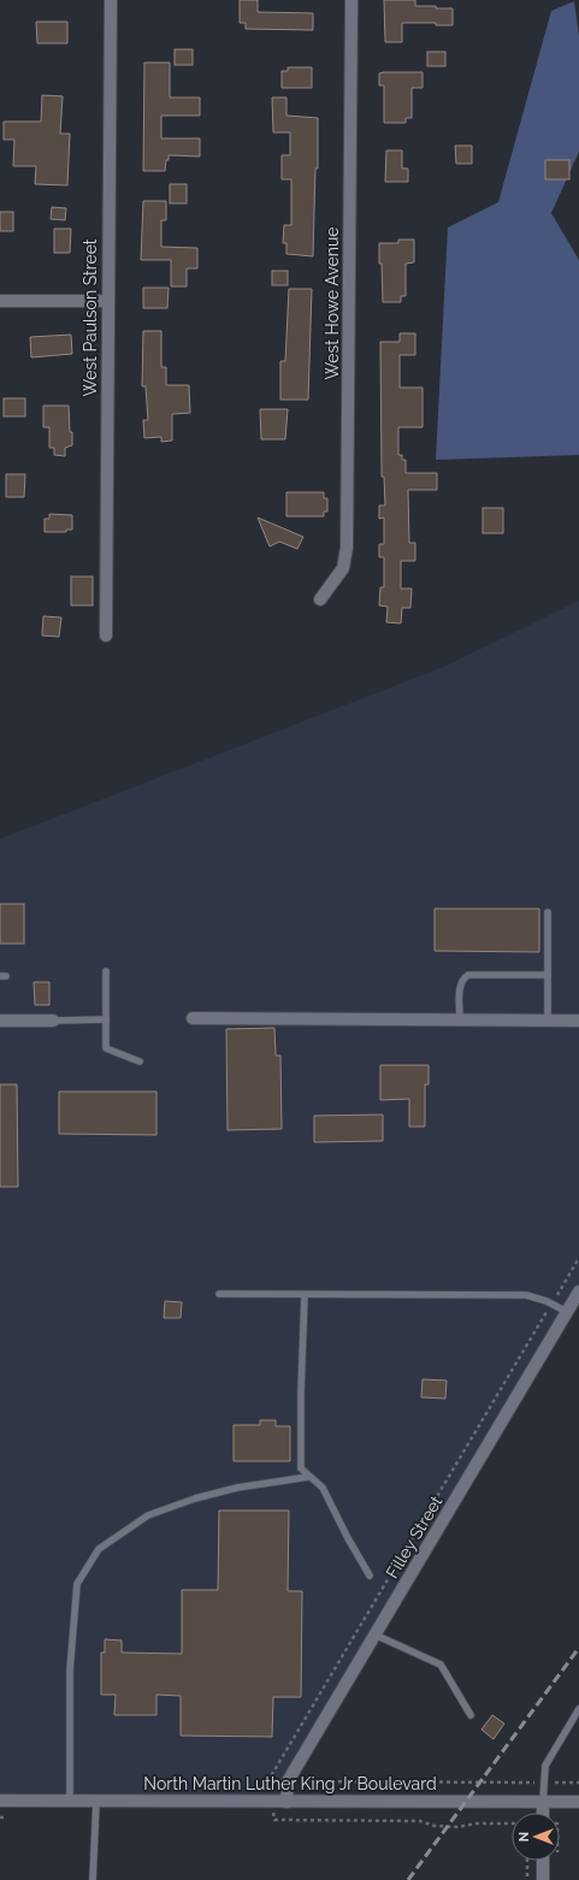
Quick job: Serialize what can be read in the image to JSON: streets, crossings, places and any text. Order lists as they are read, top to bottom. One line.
{"streets":{"street":["West Howe Avenue","West Paulson Street","Filley Street","North Martin Luther King Jr Boulevard"]},"crossings":[["Filley Street","North Martin Luther King Jr Boulevard"]],"north":"left"}
